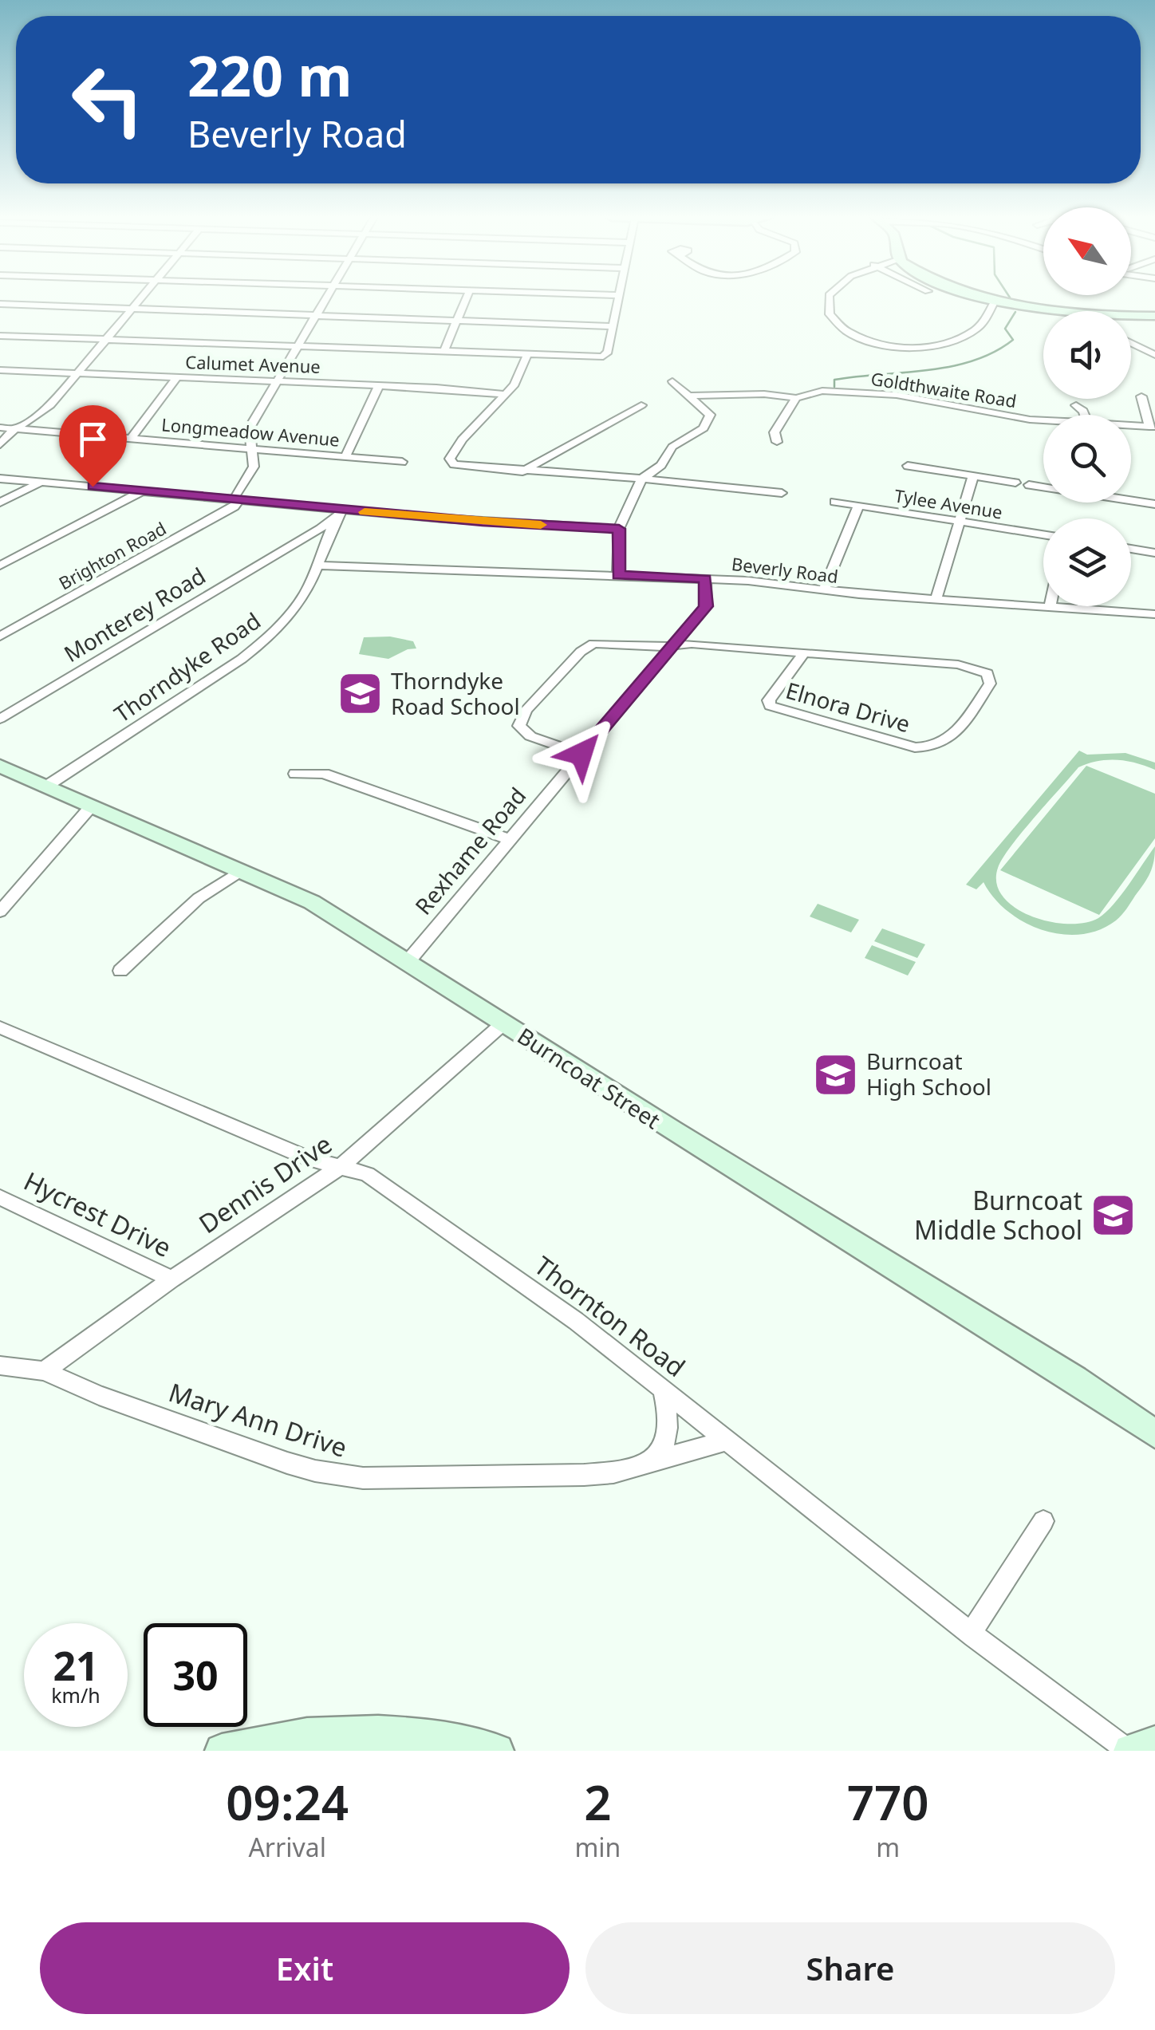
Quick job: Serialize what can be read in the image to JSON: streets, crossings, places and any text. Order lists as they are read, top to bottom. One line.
{"streets":{"main road":["Burncoat Street"],"street":["Calumet Avenue","Goldthwaite Road","Longmeadow Avenue","Tylee Avenue","Brighton Road","Beverly Road","Monterey Road","Thorndyke Road","Elnora Drive","Rexhame Road","Dennis Drive","Hycrest Drive","Thornton Road","Mary Ann Drive"]},"crossings":[["Beverly Road","Thorndyke Road"],["Beverly Road","Rexhame Road"],["Monterey Road","Thorndyke Road"],["Thorndyke Road","Burncoat Street"],["Elnora Drive","Rexhame Road"],["Rexhame Road","Burncoat Street"],["Burncoat Street","Dennis Drive"],["Dennis Drive","Hycrest Drive"],["Dennis Drive","Thornton Road"],["Dennis Drive","Mary Ann Drive"],["Thornton Road","Mary Ann Drive"]],"places":{"school or university":["Thorndyke Road School","Burncoat High School","Burncoat Middle School"]},"north":"top left","page":{"turn":["220 m","Beverly Road"],"speed":"21 km/h","limit":"30","eta":["09:24","Arrival","2","min","770","m"],"buttons":["Exit","Share"]}}
